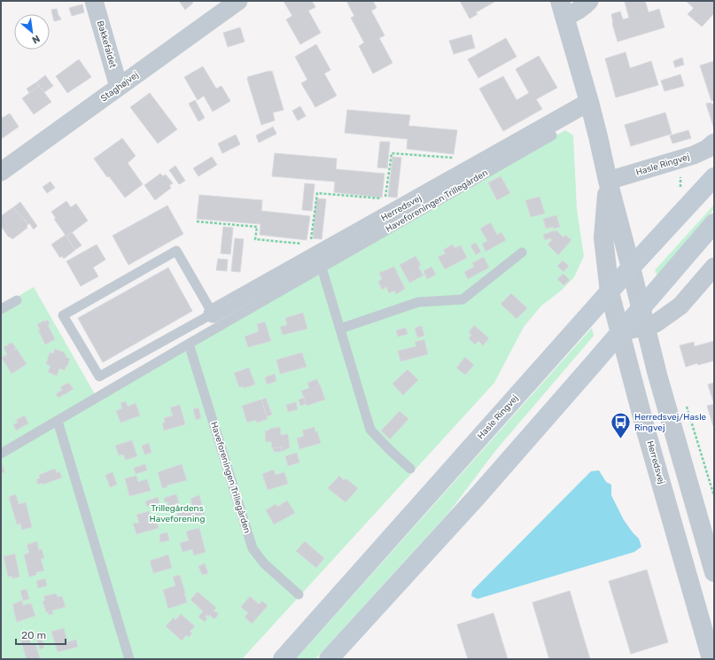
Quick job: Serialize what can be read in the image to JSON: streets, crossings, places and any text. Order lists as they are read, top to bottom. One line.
{"streets":{"main road":["Hasle Ringvej"],"street":["Bakkefaldet","Staghøjvej","Herredsvej"],"lane":["Haveforeningen Trillegården"]},"crossings":[["Bakkefaldet","Staghøjvej"],["Hasle Ringvej","Herredsvej"]],"parks":["Trillegårdens Haveforening"],"places":{"bus stop":["Herredsvej/Hasle Ringvej"]},"scale_bar":"20 m","north":"bottom right"}
